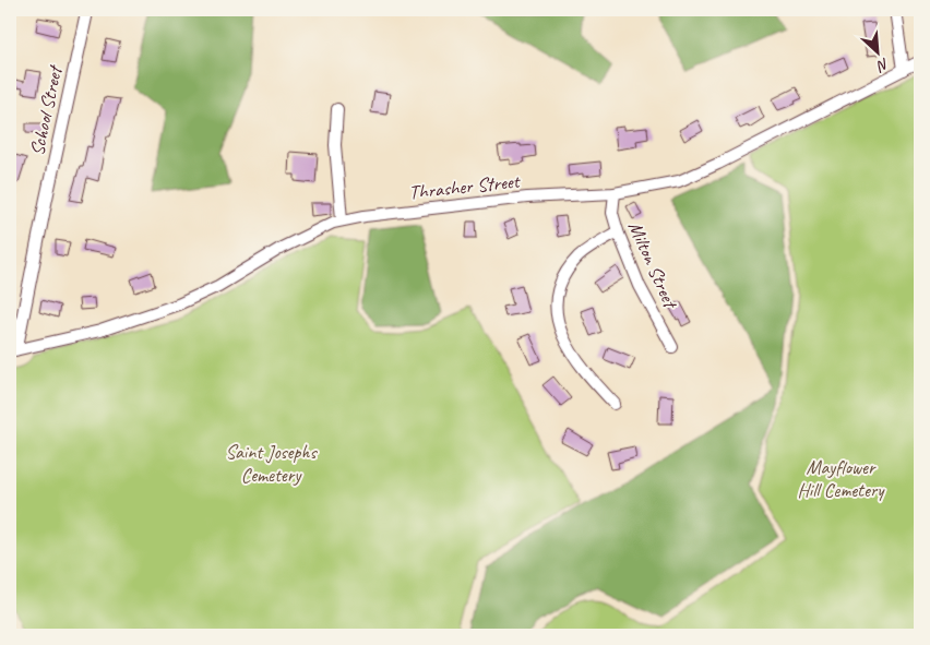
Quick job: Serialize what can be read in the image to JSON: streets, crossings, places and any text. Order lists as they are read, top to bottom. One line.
{"streets":{"street":["School Street","Thrasher Street","Milton Street"]},"crossings":[["School Street","Thrasher Street"],["Thrasher Street","Milton Street"]],"parks":["Saint Josephs Cemetery","Mayflower Hill Cemetery"],"north":"bottom right"}
